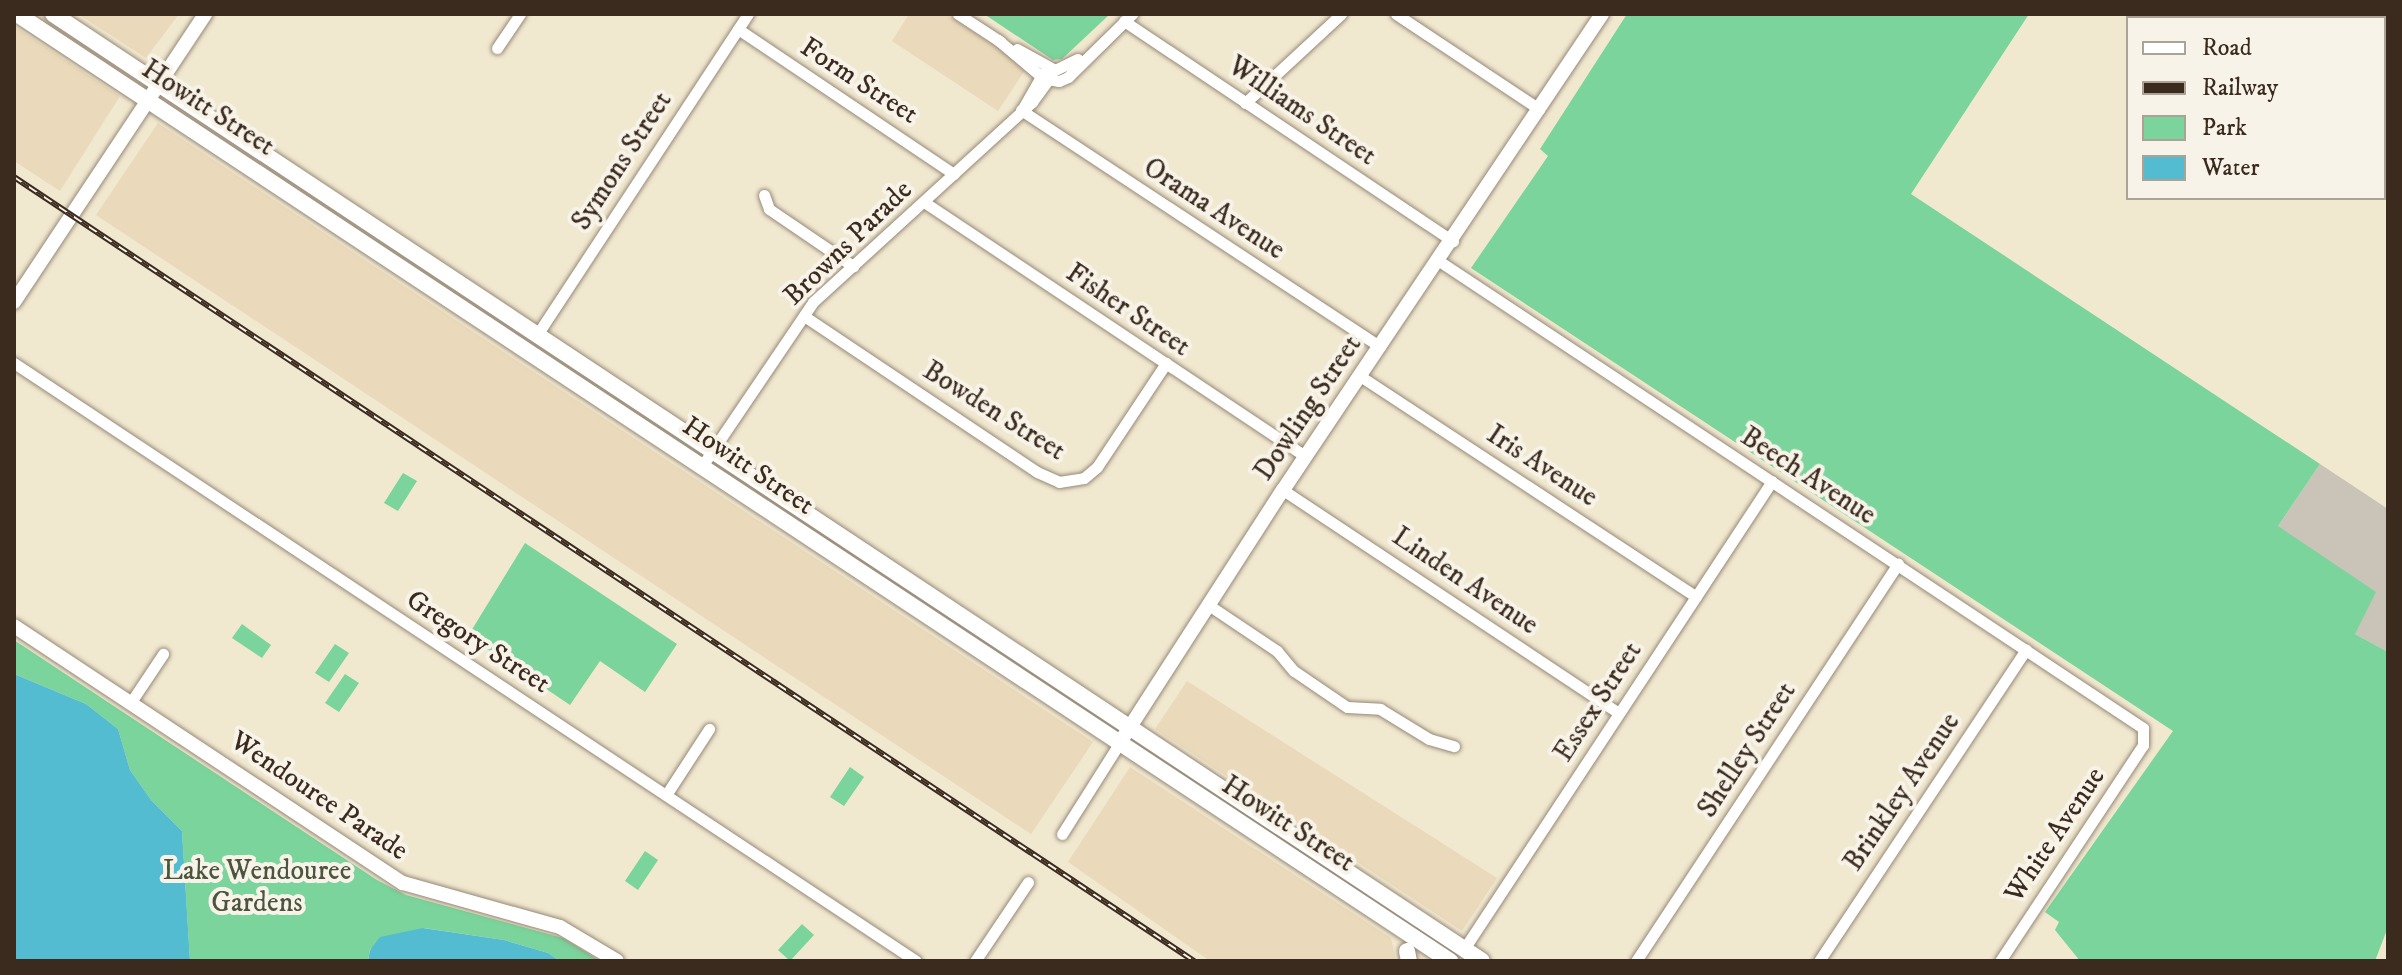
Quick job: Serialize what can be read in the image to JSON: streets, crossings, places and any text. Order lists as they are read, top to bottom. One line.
{"streets":{"main road":["Howitt Street"],"street":["Form Street","Williams Street","Symons Street","Orama Avenue","Browns Parade","Fisher Street","Dowling Street","Bowden Street","Iris Avenue","Beech Avenue","Linden Avenue","Gregory Street","Essex Street","Shelley Street","Brinkley Avenue","Wendouree Parade","White Avenue"]},"crossings":[["Form Street","Symons Street"],["Form Street","Browns Parade"],["Howitt Street","Symons Street"],["Howitt Street","Browns Parade"],["Howitt Street","Dowling Street"],["Howitt Street","Essex Street"],["Williams Street","Dowling Street"],["Orama Avenue","Browns Parade"],["Orama Avenue","Dowling Street"],["Browns Parade","Fisher Street"],["Browns Parade","Bowden Street"],["Fisher Street","Dowling Street"],["Fisher Street","Bowden Street"],["Dowling Street","Iris Avenue"],["Dowling Street","Beech Avenue"],["Dowling Street","Linden Avenue"],["Iris Avenue","Essex Street"],["Beech Avenue","Essex Street"],["Beech Avenue","Shelley Street"],["Beech Avenue","Brinkley Avenue"],["Beech Avenue","White Avenue"],["Linden Avenue","Essex Street"]],"parks":["Lake Wendouree Gardens"],"legend":["Road","Railway","Park","Water"]}
